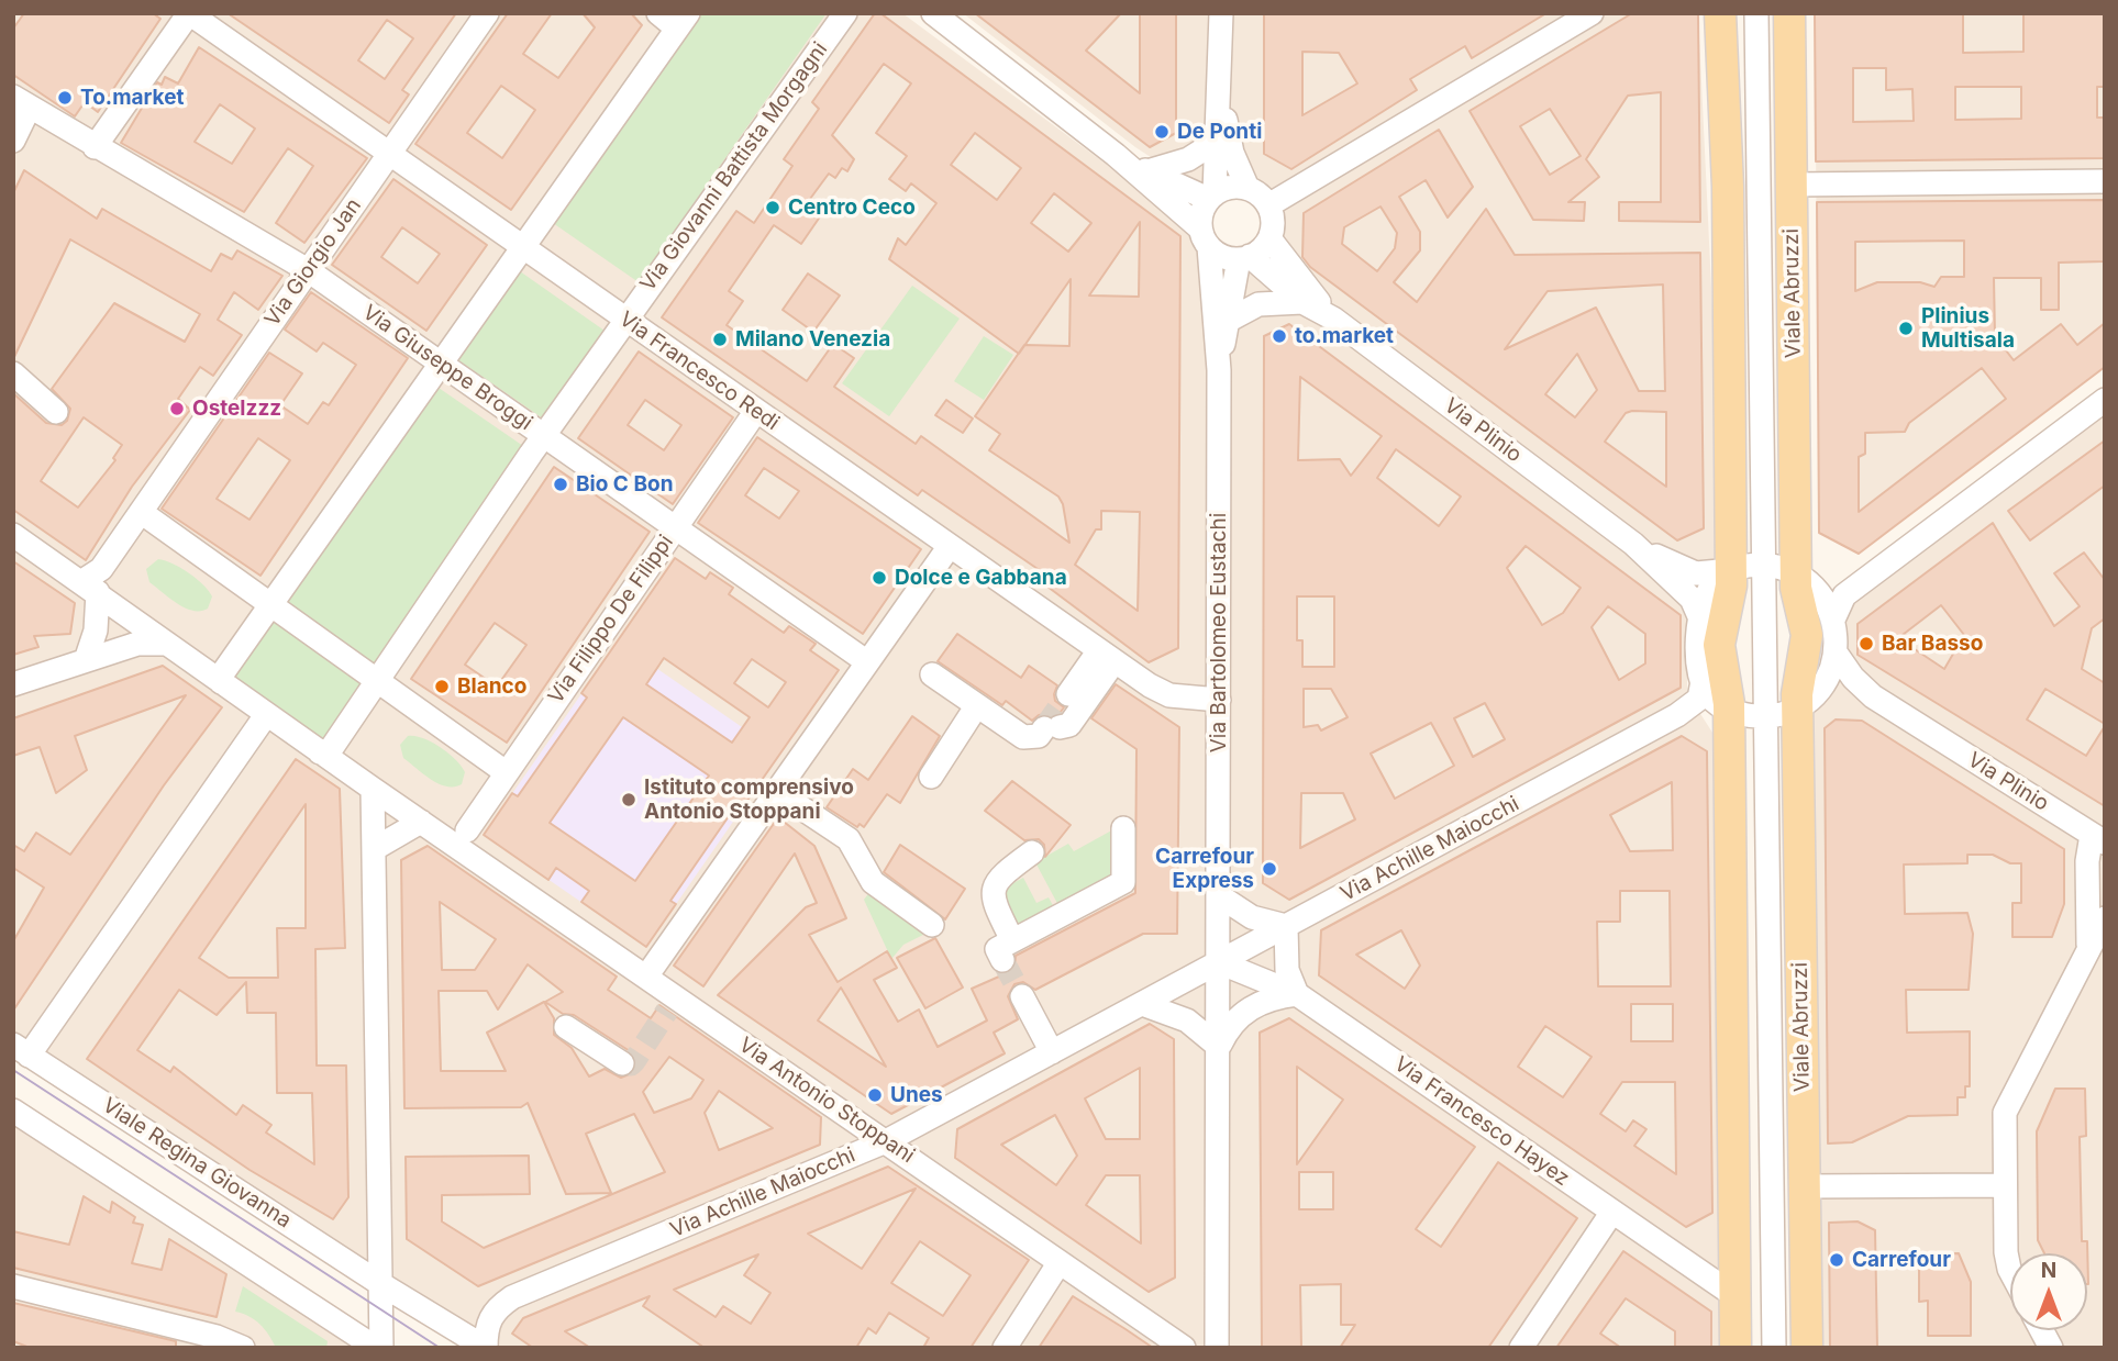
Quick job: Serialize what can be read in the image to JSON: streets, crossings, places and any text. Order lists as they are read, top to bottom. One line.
{"streets":{"main road":["Viale Abruzzi"],"street":["Via Giovanni Battista Morgagni","Via Giorgio Jan","Via Giuseppe Broggi","Via Francesco Redi","Via Plinio","Via Filippo De Filippi","Via Bartolomeo Eustachi","Via Achille Maiocchi","Via Antonio Stoppani","Via Francesco Hayez","Viale Regina Giovanna"]},"crossings":[["Via Giovanni Battista Morgagni","Via Giuseppe Broggi"],["Via Giovanni Battista Morgagni","Via Francesco Redi"],["Via Giovanni Battista Morgagni","Via Antonio Stoppani"],["Via Giorgio Jan","Via Giuseppe Broggi"],["Via Giorgio Jan","Via Francesco Redi"],["Via Giorgio Jan","Via Antonio Stoppani"],["Viale Abruzzi","Via Plinio"],["Via Giuseppe Broggi","Via Filippo De Filippi"],["Via Francesco Redi","Via Filippo De Filippi"],["Via Francesco Redi","Via Bartolomeo Eustachi"],["Via Plinio","Via Bartolomeo Eustachi"],["Via Bartolomeo Eustachi","Via Achille Maiocchi"],["Via Bartolomeo Eustachi","Via Francesco Hayez"],["Via Achille Maiocchi","Via Antonio Stoppani"],["Via Achille Maiocchi","Via Francesco Hayez"],["Via Achille Maiocchi","Viale Regina Giovanna"]],"places":["To.market","De Ponti","Centro Ceco","Plinius Multisala","to.market","Milano Venezia","Ostelzzz","Bio C Bon","Dolce e Gabbana","Bar Basso","Blanco","Istituto comprensivo Antonio Stoppani","Carrefour Express","Unes","Carrefour"],"north":"top"}
